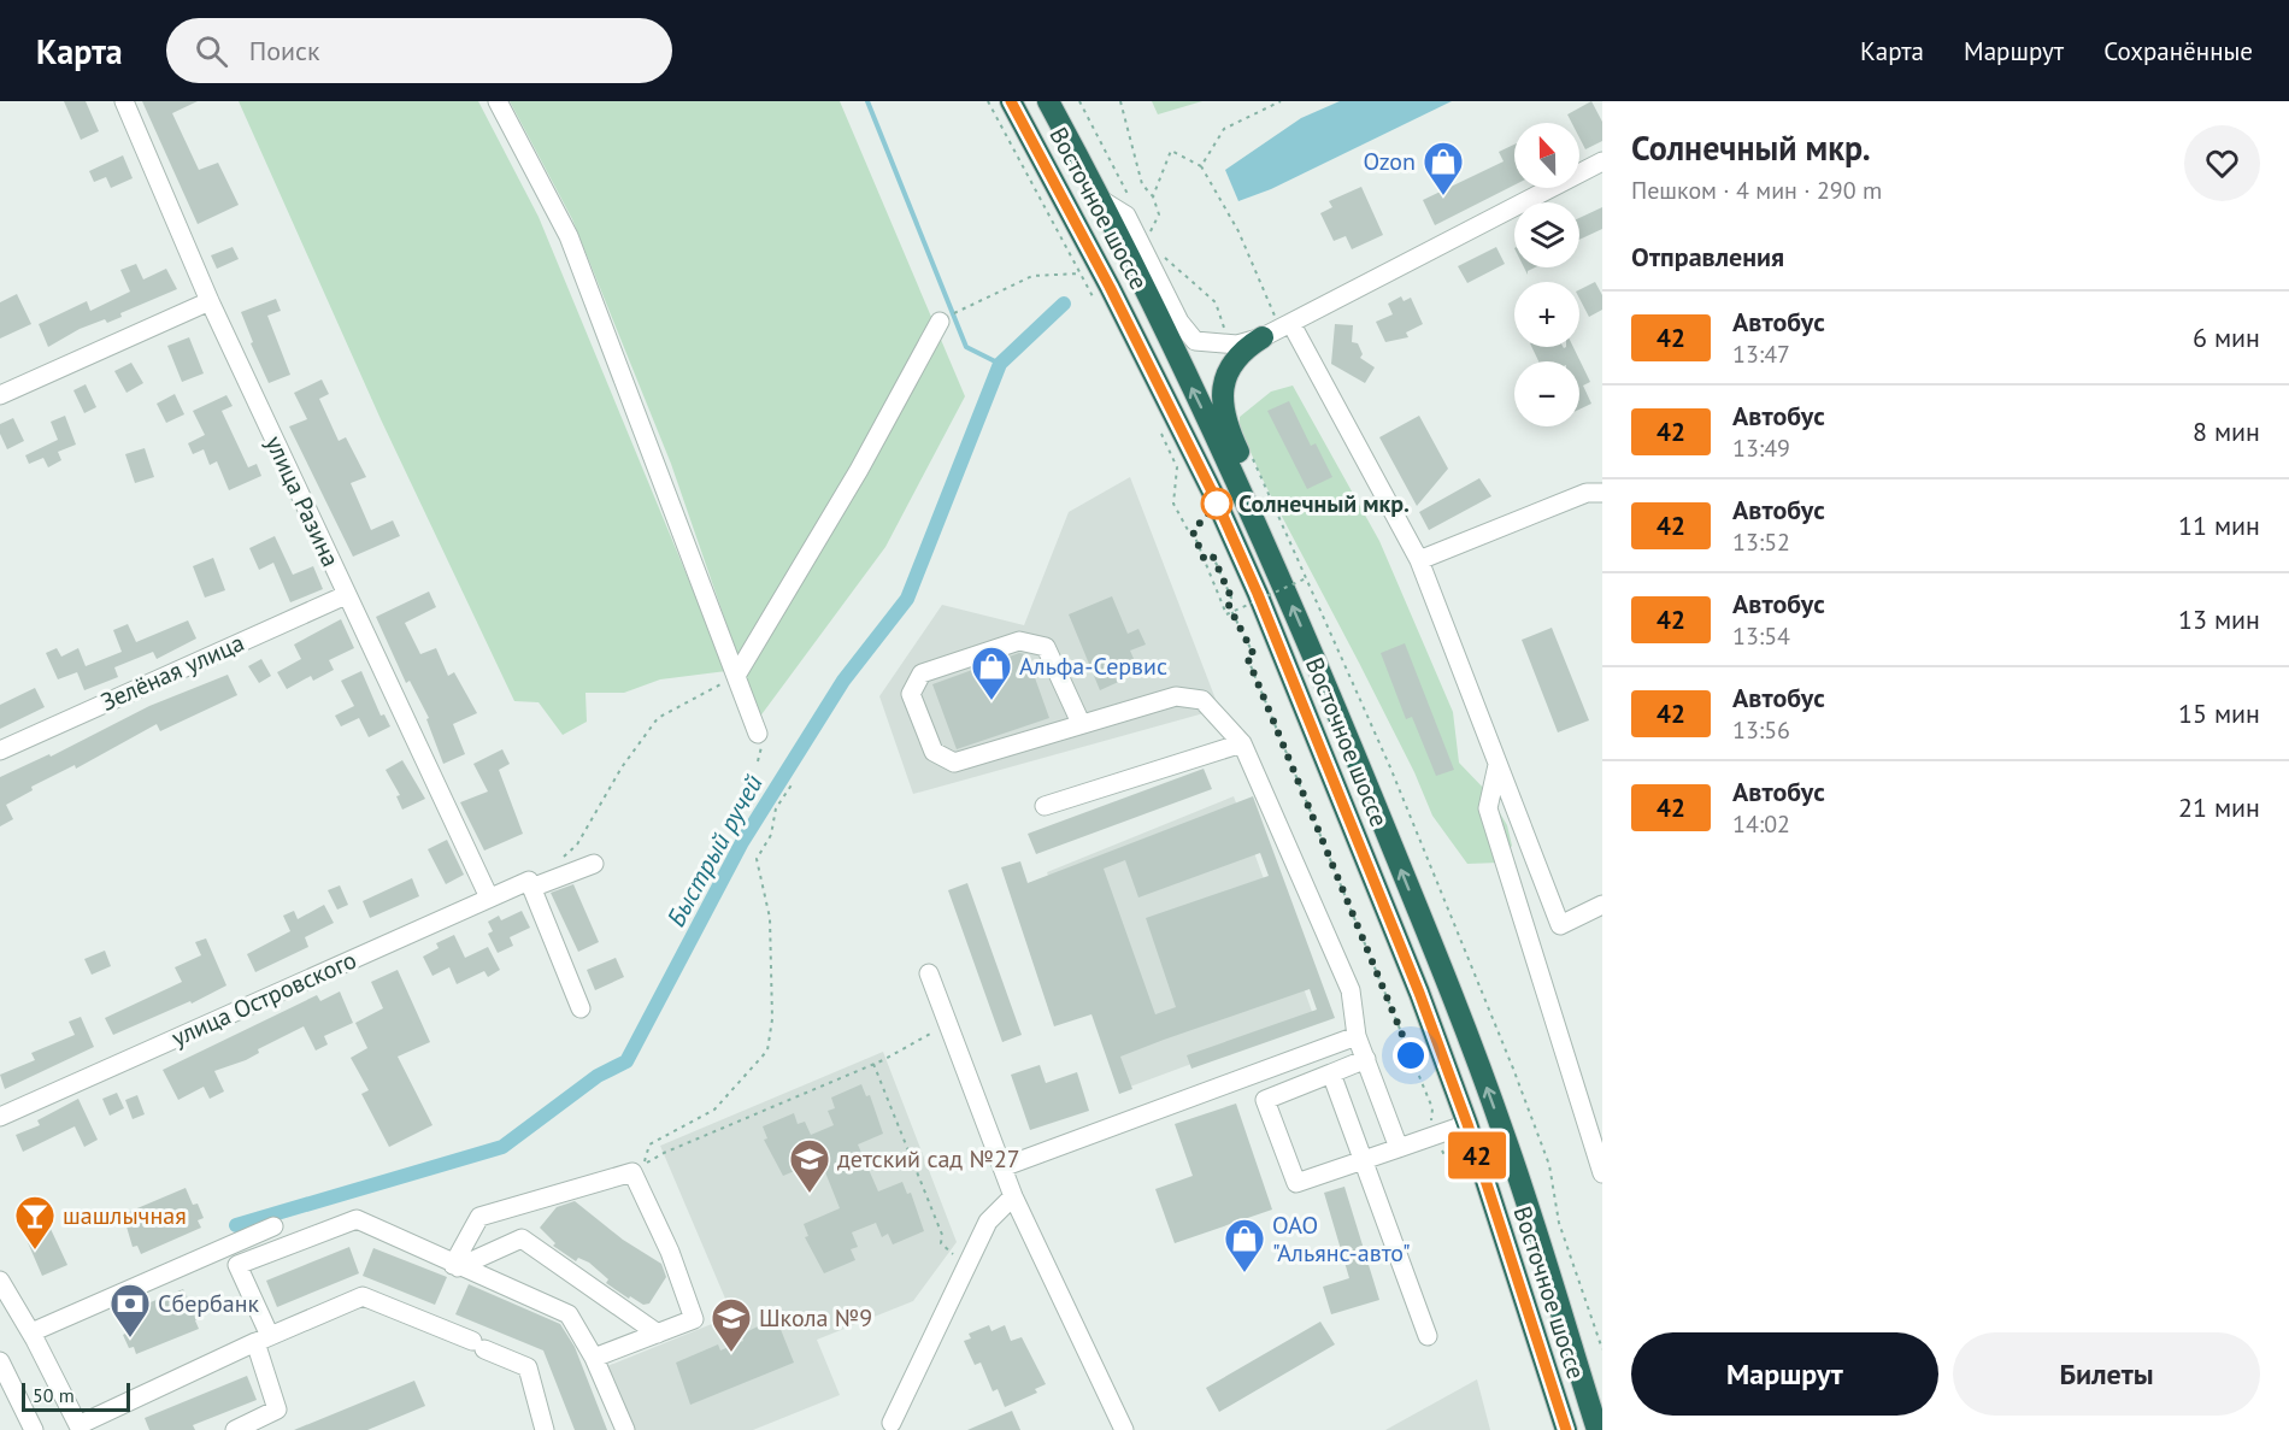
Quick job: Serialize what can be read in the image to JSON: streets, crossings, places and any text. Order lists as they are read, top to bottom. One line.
{"streets":{"highway":["Восточное шоссе"],"street":["улица Разина","Зелёная улица","улица Островского"]},"crossings":[["улица Разина","Зелёная улица"],["улица Разина","улица Островского"]],"water":["Быстрый ручей"],"places":{"shop":["Ozon","Альфа-Сервис","ОАО \"Альянс-авто\""],"other":["Солнечный мкр."],"school or university":["детский сад №27","Школа №9"],"bar":["шашлычная"],"bank":["Сбербанк"]},"lines":["bus line 42"],"scale_bar":"50 m","north":"top","page":{"header":"Карта","search":"Поиск","nav":["Карта","Маршрут","Сохранённые"],"on_map":"42","heading":[["Солнечный мкр.","Пешком · 4 мин · 290 m"],"Отправления"],"map_buttons":["+","−"],"list":[{"mark":"42","name":"Автобус","note":"13:47","value":"6 мин"},{"mark":"42","name":"Автобус","note":"13:49","value":"8 мин"},{"mark":"42","name":"Автобус","note":"13:52","value":"11 мин"},{"mark":"42","name":"Автобус","note":"13:54","value":"13 мин"},{"mark":"42","name":"Автобус","note":"13:56","value":"15 мин"},{"mark":"42","name":"Автобус","note":"14:02","value":"21 мин"}],"buttons":["Маршрут","Билеты"],"scale":"50 m"}}
